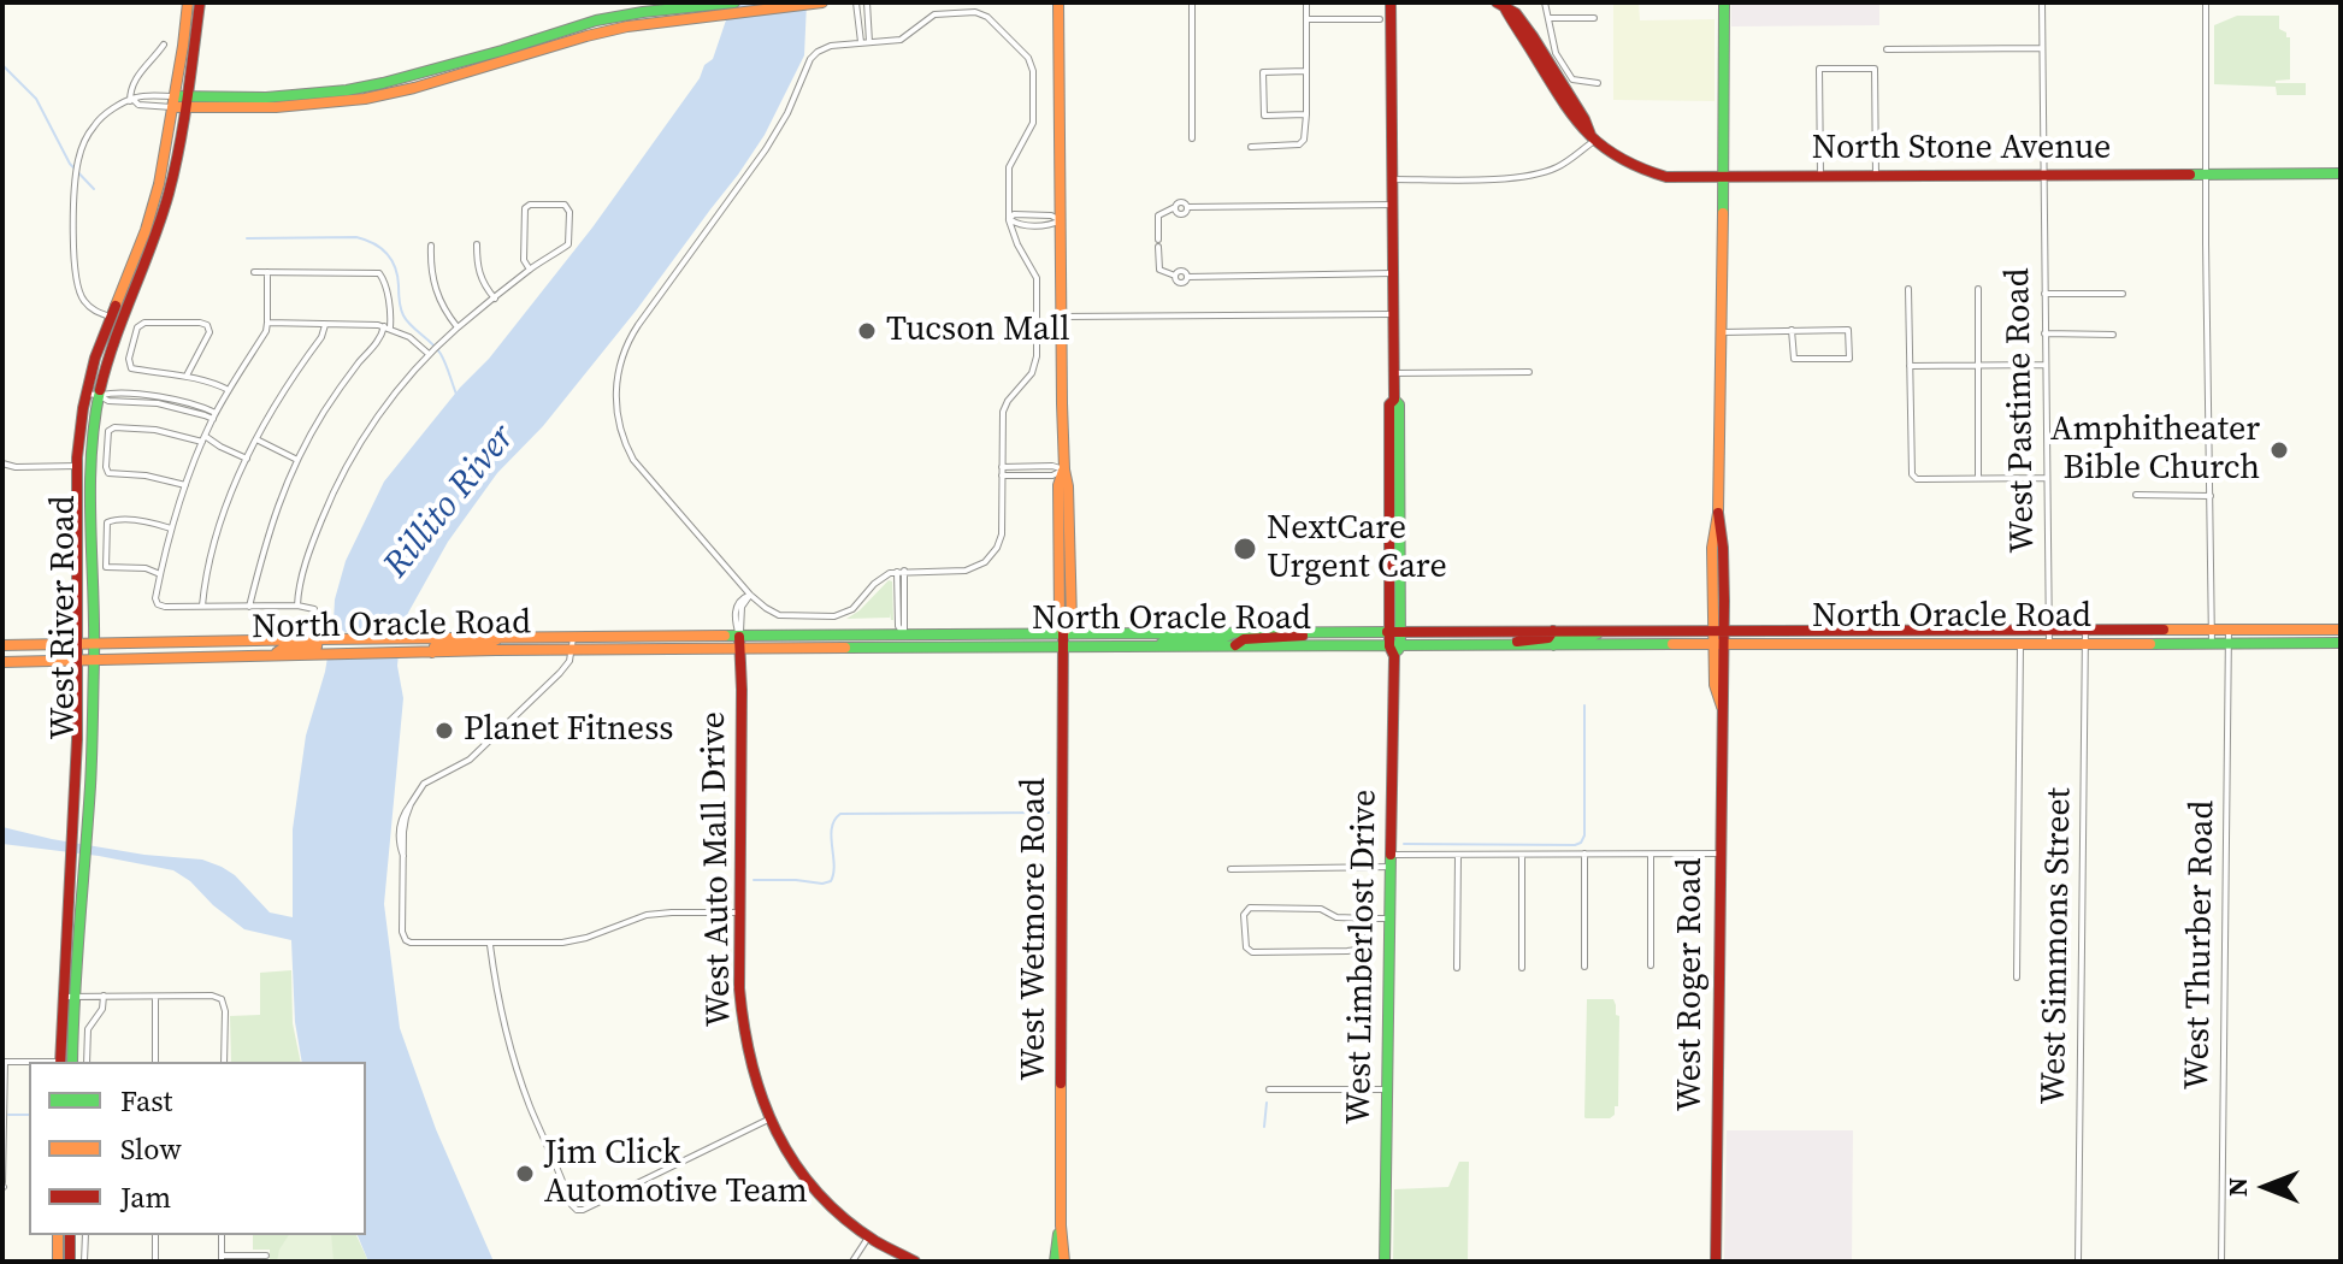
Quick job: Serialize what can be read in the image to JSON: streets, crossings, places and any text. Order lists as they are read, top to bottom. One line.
{"streets":{"main road":["North Stone Avenue","West River Road","North Oracle Road","West Auto Mall Drive","West Wetmore Road","West Limberlost Drive","West Roger Road"],"street":["West Pastime Road","West Thurber Road","West Simmons Street"]},"crossings":[["North Stone Avenue","West Pastime Road"],["North Stone Avenue","West Roger Road"],["West Pastime Road","North Oracle Road"],["West River Road","North Oracle Road"],["North Oracle Road","West Auto Mall Drive"],["North Oracle Road","West Wetmore Road"],["North Oracle Road","West Thurber Road"],["North Oracle Road","West Simmons Street"],["North Oracle Road","West Limberlost Drive"],["North Oracle Road","West Roger Road"]],"water":["Rillito River"],"places":["Tucson Mall","Amphitheater Bible Church","NextCare Urgent Care","Planet Fitness","Jim Click Automotive Team"],"legend":["Fast","Slow","Jam"],"north":"left"}
